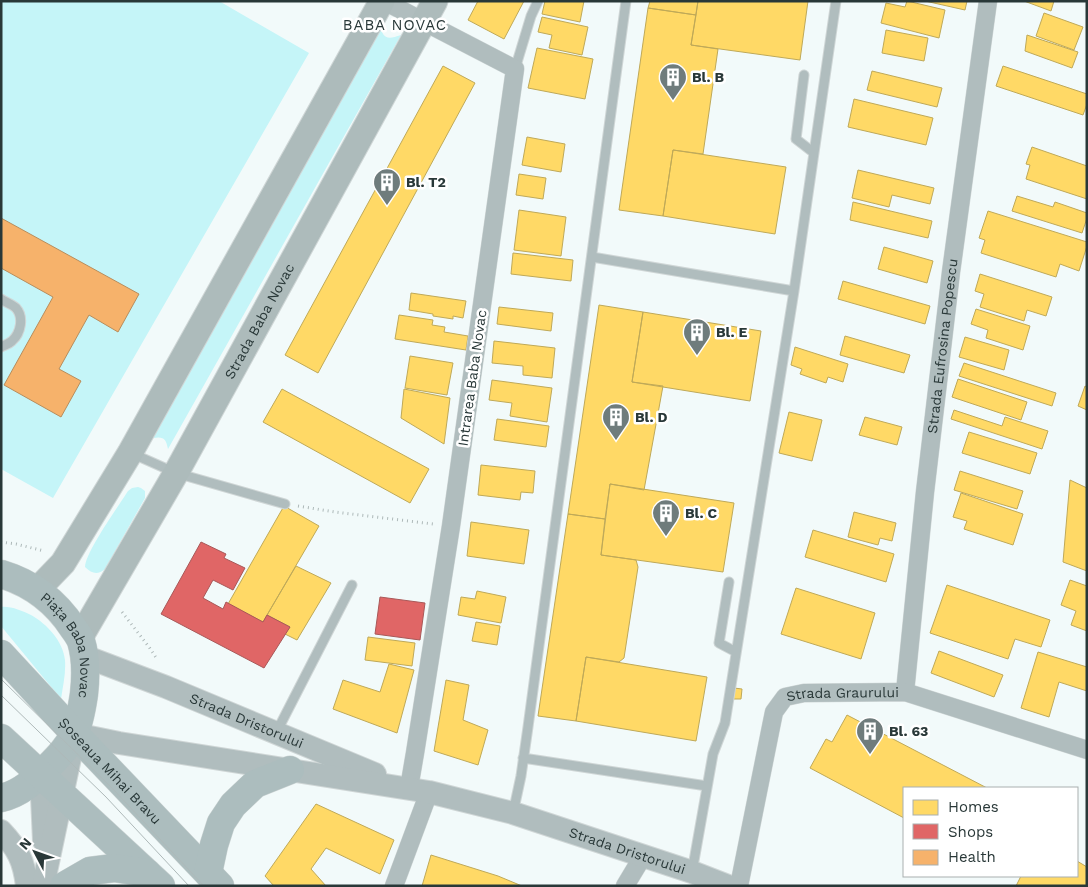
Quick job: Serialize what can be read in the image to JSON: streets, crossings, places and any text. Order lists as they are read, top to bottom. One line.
{"streets":{"main road":["Strada Baba Novac","Piața Baba Novac","Șoseaua Mihai Bravu"],"street":["Strada Eufrosina Popescu","Intrarea Baba Novac","Strada Graurului","Strada Dristorului"]},"crossings":[["Strada Baba Novac","Piața Baba Novac"],["Strada Baba Novac","Strada Dristorului"],["Strada Eufrosina Popescu","Strada Graurului"],["Intrarea Baba Novac","Strada Dristorului"],["Piața Baba Novac","Strada Dristorului"],["Piața Baba Novac","Șoseaua Mihai Bravu"],["Strada Dristorului","Șoseaua Mihai Bravu"]],"districts":["BABA NOVAC"],"places":{"building":["Bl. B","Bl. T2","Bl. E","Bl. D","Bl. C","Bl. 63"]},"legend":["Homes","Shops","Health"],"north":"top left"}
